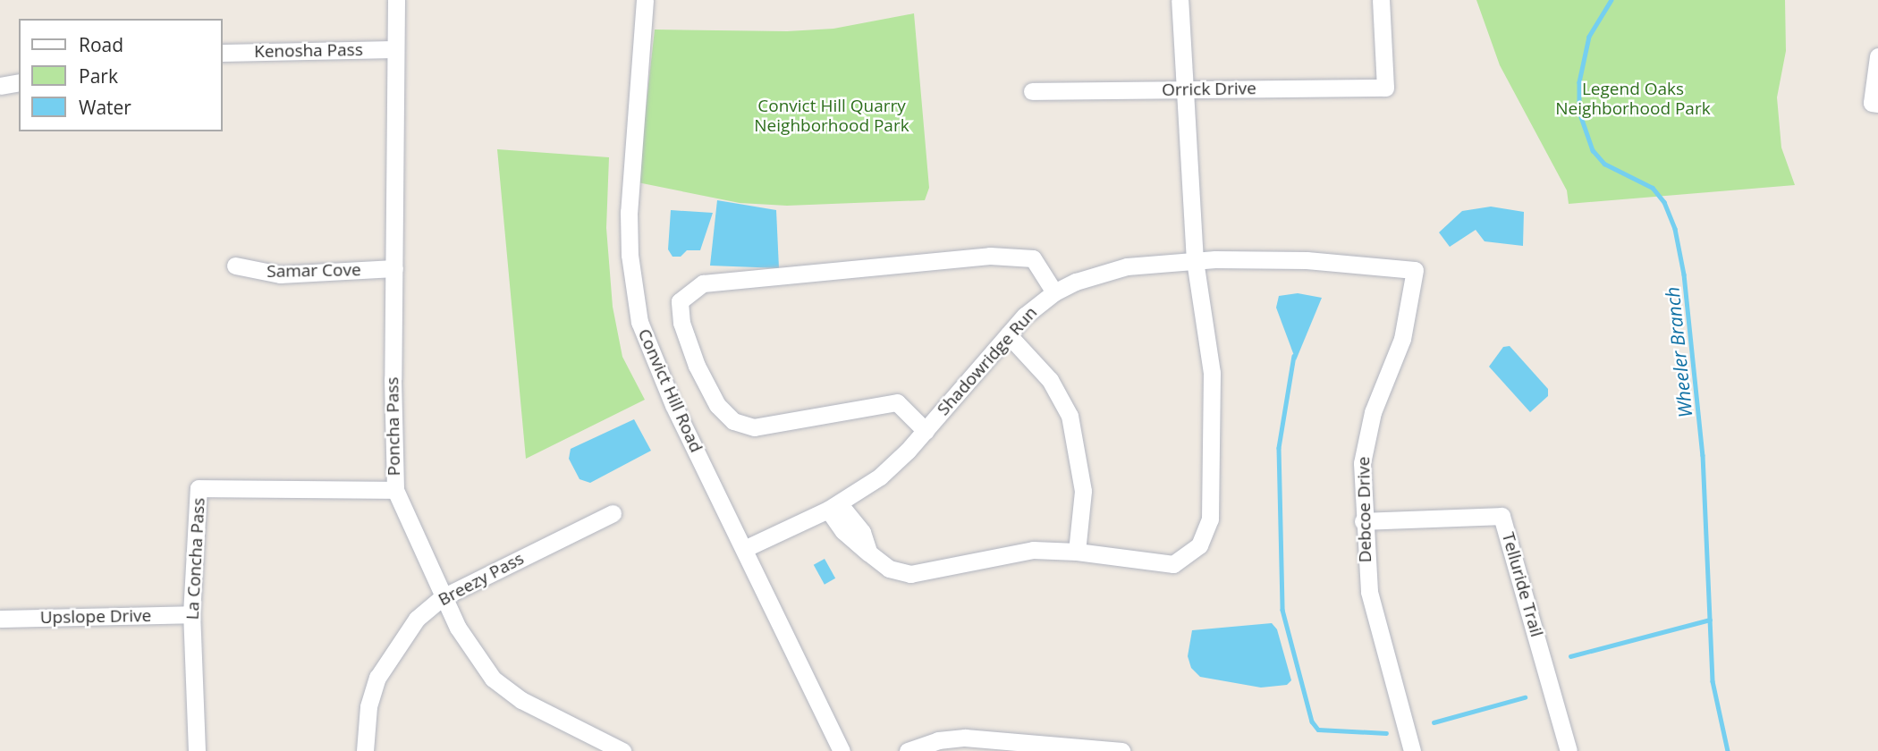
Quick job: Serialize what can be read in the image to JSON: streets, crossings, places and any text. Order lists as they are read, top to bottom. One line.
{"streets":{"street":["Kenosha Pass","Orrick Drive","Samar Cove","Shadowridge Run","Convict Hill Road","Poncha Pass","Debcoe Drive","La Concha Pass","Breezy Pass","Telluride Trail","Upslope Drive"]},"crossings":[["Kenosha Pass","Poncha Pass"],["Samar Cove","Poncha Pass"],["Shadowridge Run","Convict Hill Road"],["Shadowridge Run","Debcoe Drive"],["Poncha Pass","La Concha Pass"],["Poncha Pass","Breezy Pass"],["Debcoe Drive","Telluride Trail"],["La Concha Pass","Upslope Drive"]],"water":["Wheeler Branch"],"parks":["Legend Oaks Neighborhood Park","Convict Hill Quarry Neighborhood Park"],"legend":["Road","Park","Water"]}
